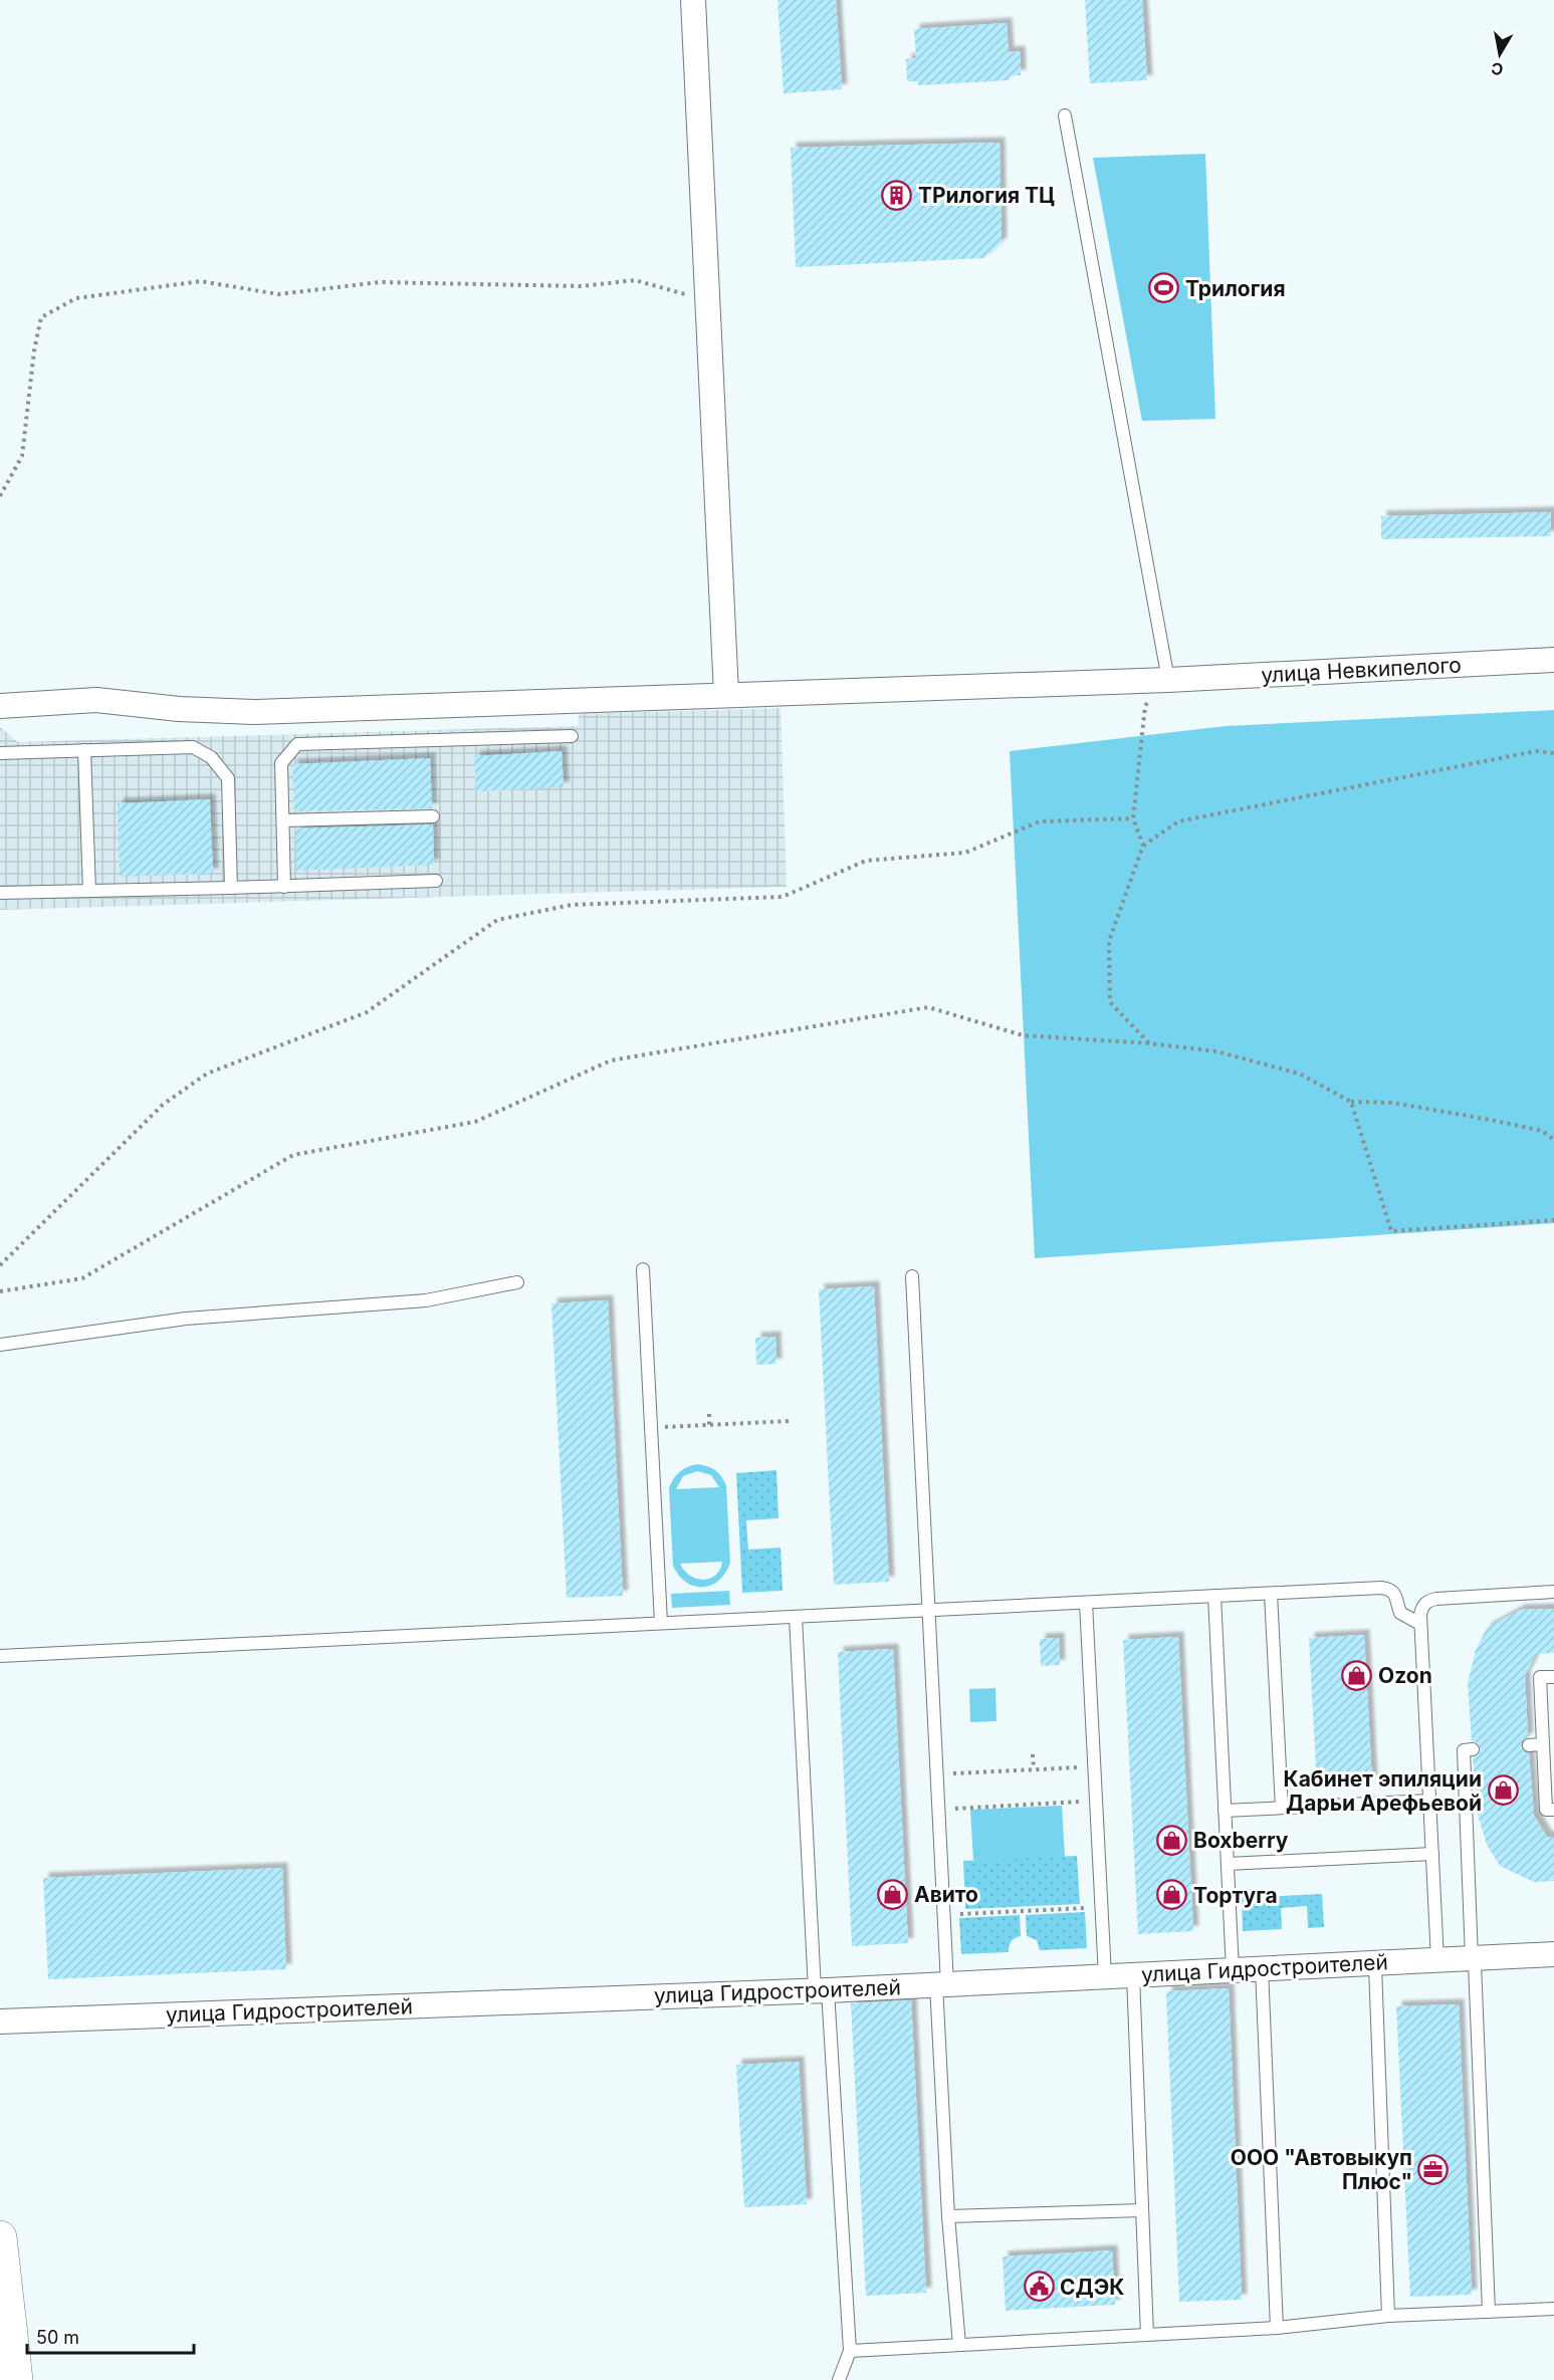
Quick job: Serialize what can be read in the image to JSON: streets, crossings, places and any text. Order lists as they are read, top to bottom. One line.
{"streets":{"street":["улица Невкипелого","улица Гидростроителей"]},"places":{"building":["ТРилогия ТЦ"],"sports":["Трилогия"],"shop":["Ozon","Кабинет эпиляции Дарьи Арефьевой","Boxberry","Авито","Тортуга"],"office":["ООО \"Автовыкуп Плюс\""],"public building":["СДЭК"]},"scale_bar":"50 m","north":"bottom"}
